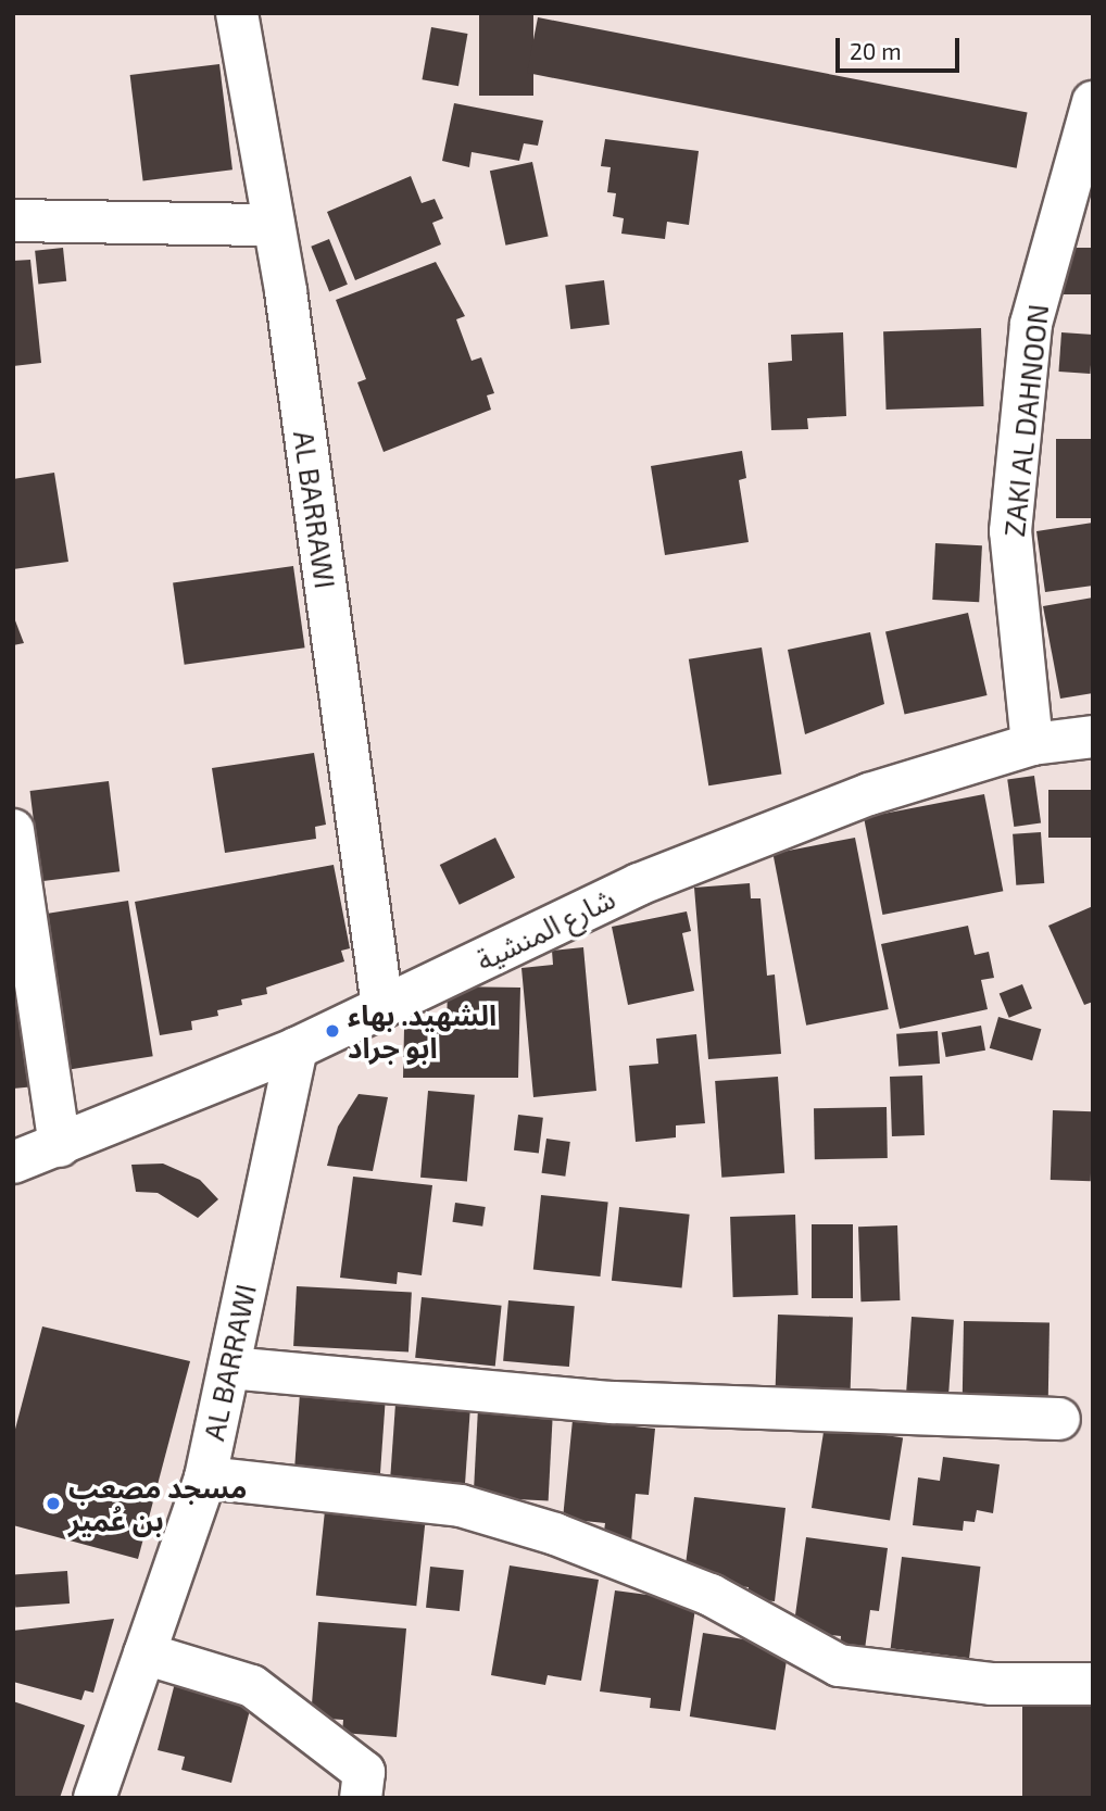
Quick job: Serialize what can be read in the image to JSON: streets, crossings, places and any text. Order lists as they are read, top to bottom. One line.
{"streets":{"street":["ZAKI AL DAHNOON","AL BARRAWI","شارع المنشية"]},"crossings":[["ZAKI AL DAHNOON","شارع المنشية"],["AL BARRAWI","شارع المنشية"]],"places":["الشهيد. بهاء ابو جراد","مسجد مصعب بن عُمير"],"scale_bar":"20 m"}
